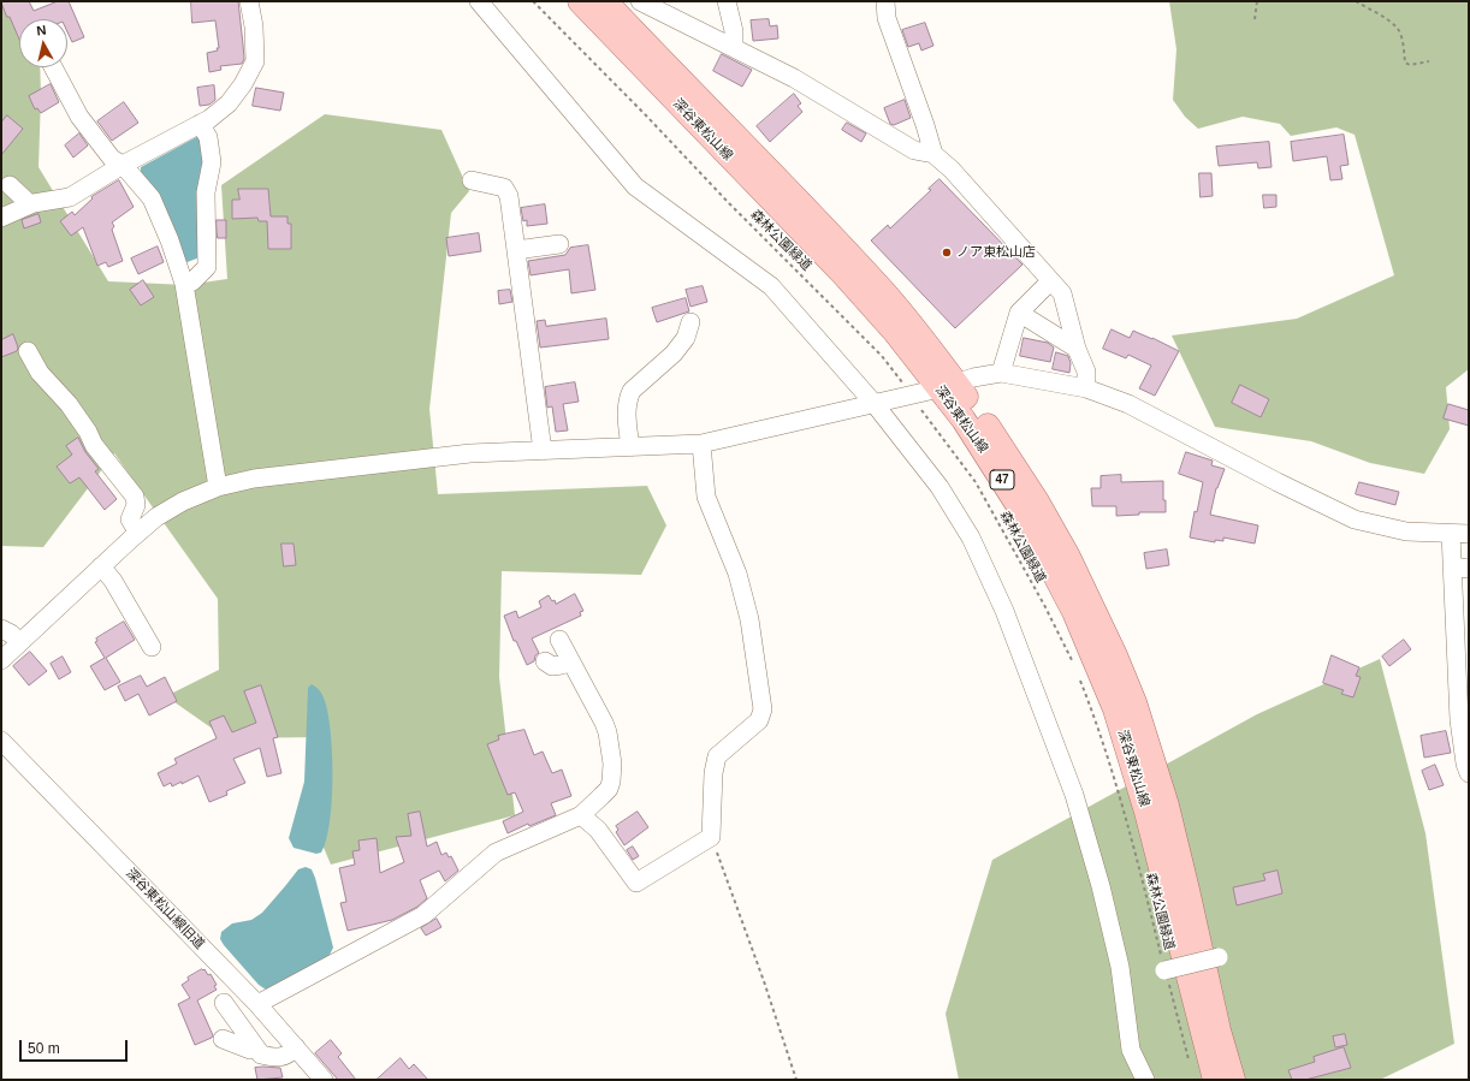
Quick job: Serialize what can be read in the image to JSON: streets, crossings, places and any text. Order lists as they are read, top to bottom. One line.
{"streets":{"main road":["深谷東松山線","47"],"street":["深谷東松山線旧道"],"path":["森林公園緑道"]},"places":["ノア東松山店"],"scale_bar":"50 m","north":"top"}
